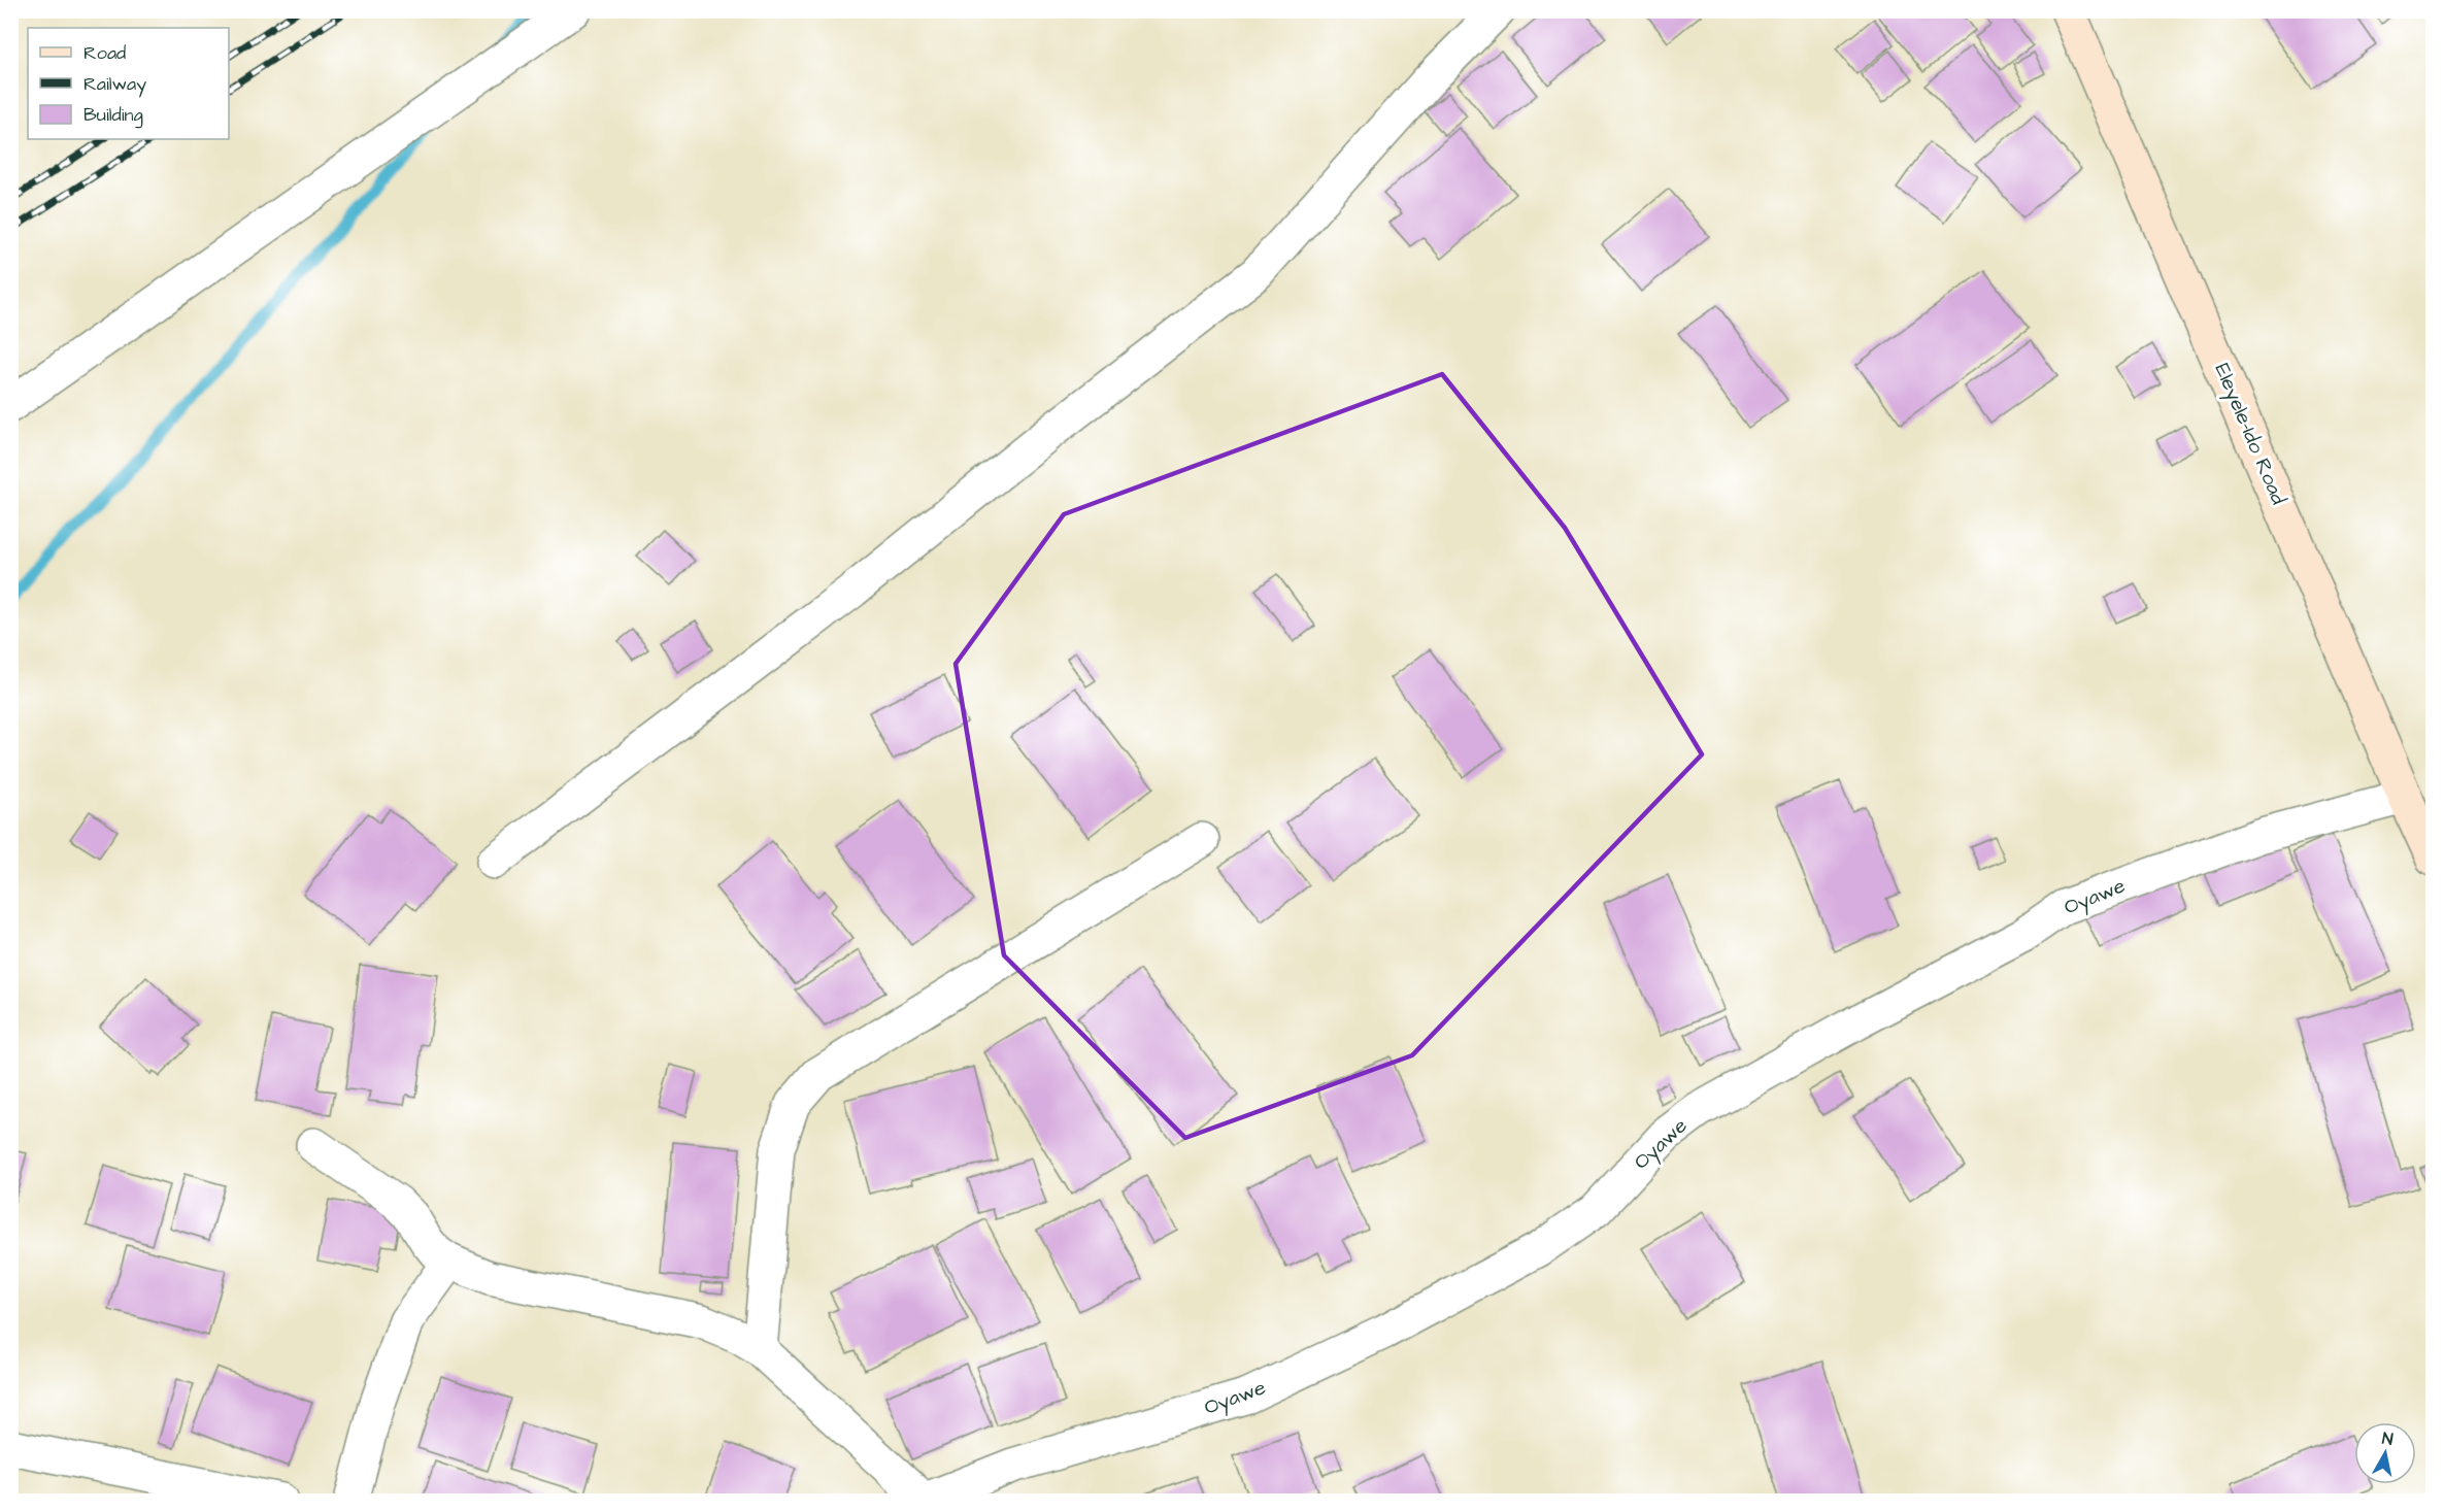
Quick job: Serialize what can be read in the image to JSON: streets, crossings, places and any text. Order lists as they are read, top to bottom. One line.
{"streets":{"main road":["Eleyele-Ido Road"],"street":["Oyawe"]},"crossings":[["Eleyele-Ido Road","Oyawe"]],"legend":["Road","Railway","Building"],"north":"top"}
